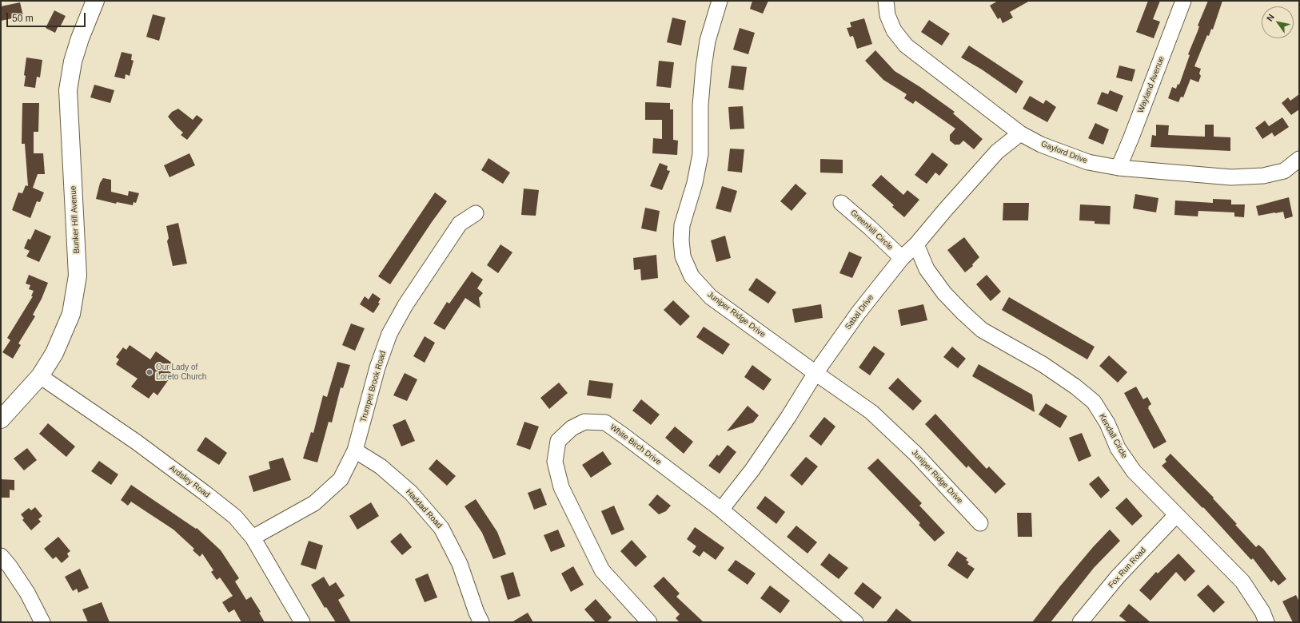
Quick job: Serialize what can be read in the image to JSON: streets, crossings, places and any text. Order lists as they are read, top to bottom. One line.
{"streets":{"main road":["Bunker Hill Avenue"],"street":["Wayland Avenue","Gaylord Drive","Greenhill Circle","Sabal Drive","Juniper Ridge Drive","Trumpet Brook Road","Kendall Circle","White Birch Drive","Ardsley Road","Haddad Road","Fox Run Road"]},"crossings":[["Wayland Avenue","Gaylord Drive"],["Gaylord Drive","Sabal Drive"],["Bunker Hill Avenue","Ardsley Road"],["Greenhill Circle","Sabal Drive"],["Sabal Drive","Juniper Ridge Drive"],["Sabal Drive","Kendall Circle"],["Sabal Drive","White Birch Drive"],["Trumpet Brook Road","Ardsley Road"],["Trumpet Brook Road","Haddad Road"],["Kendall Circle","Fox Run Road"]],"places":["Our Lady of Loreto Church"],"scale_bar":"50 m","north":"top left"}
